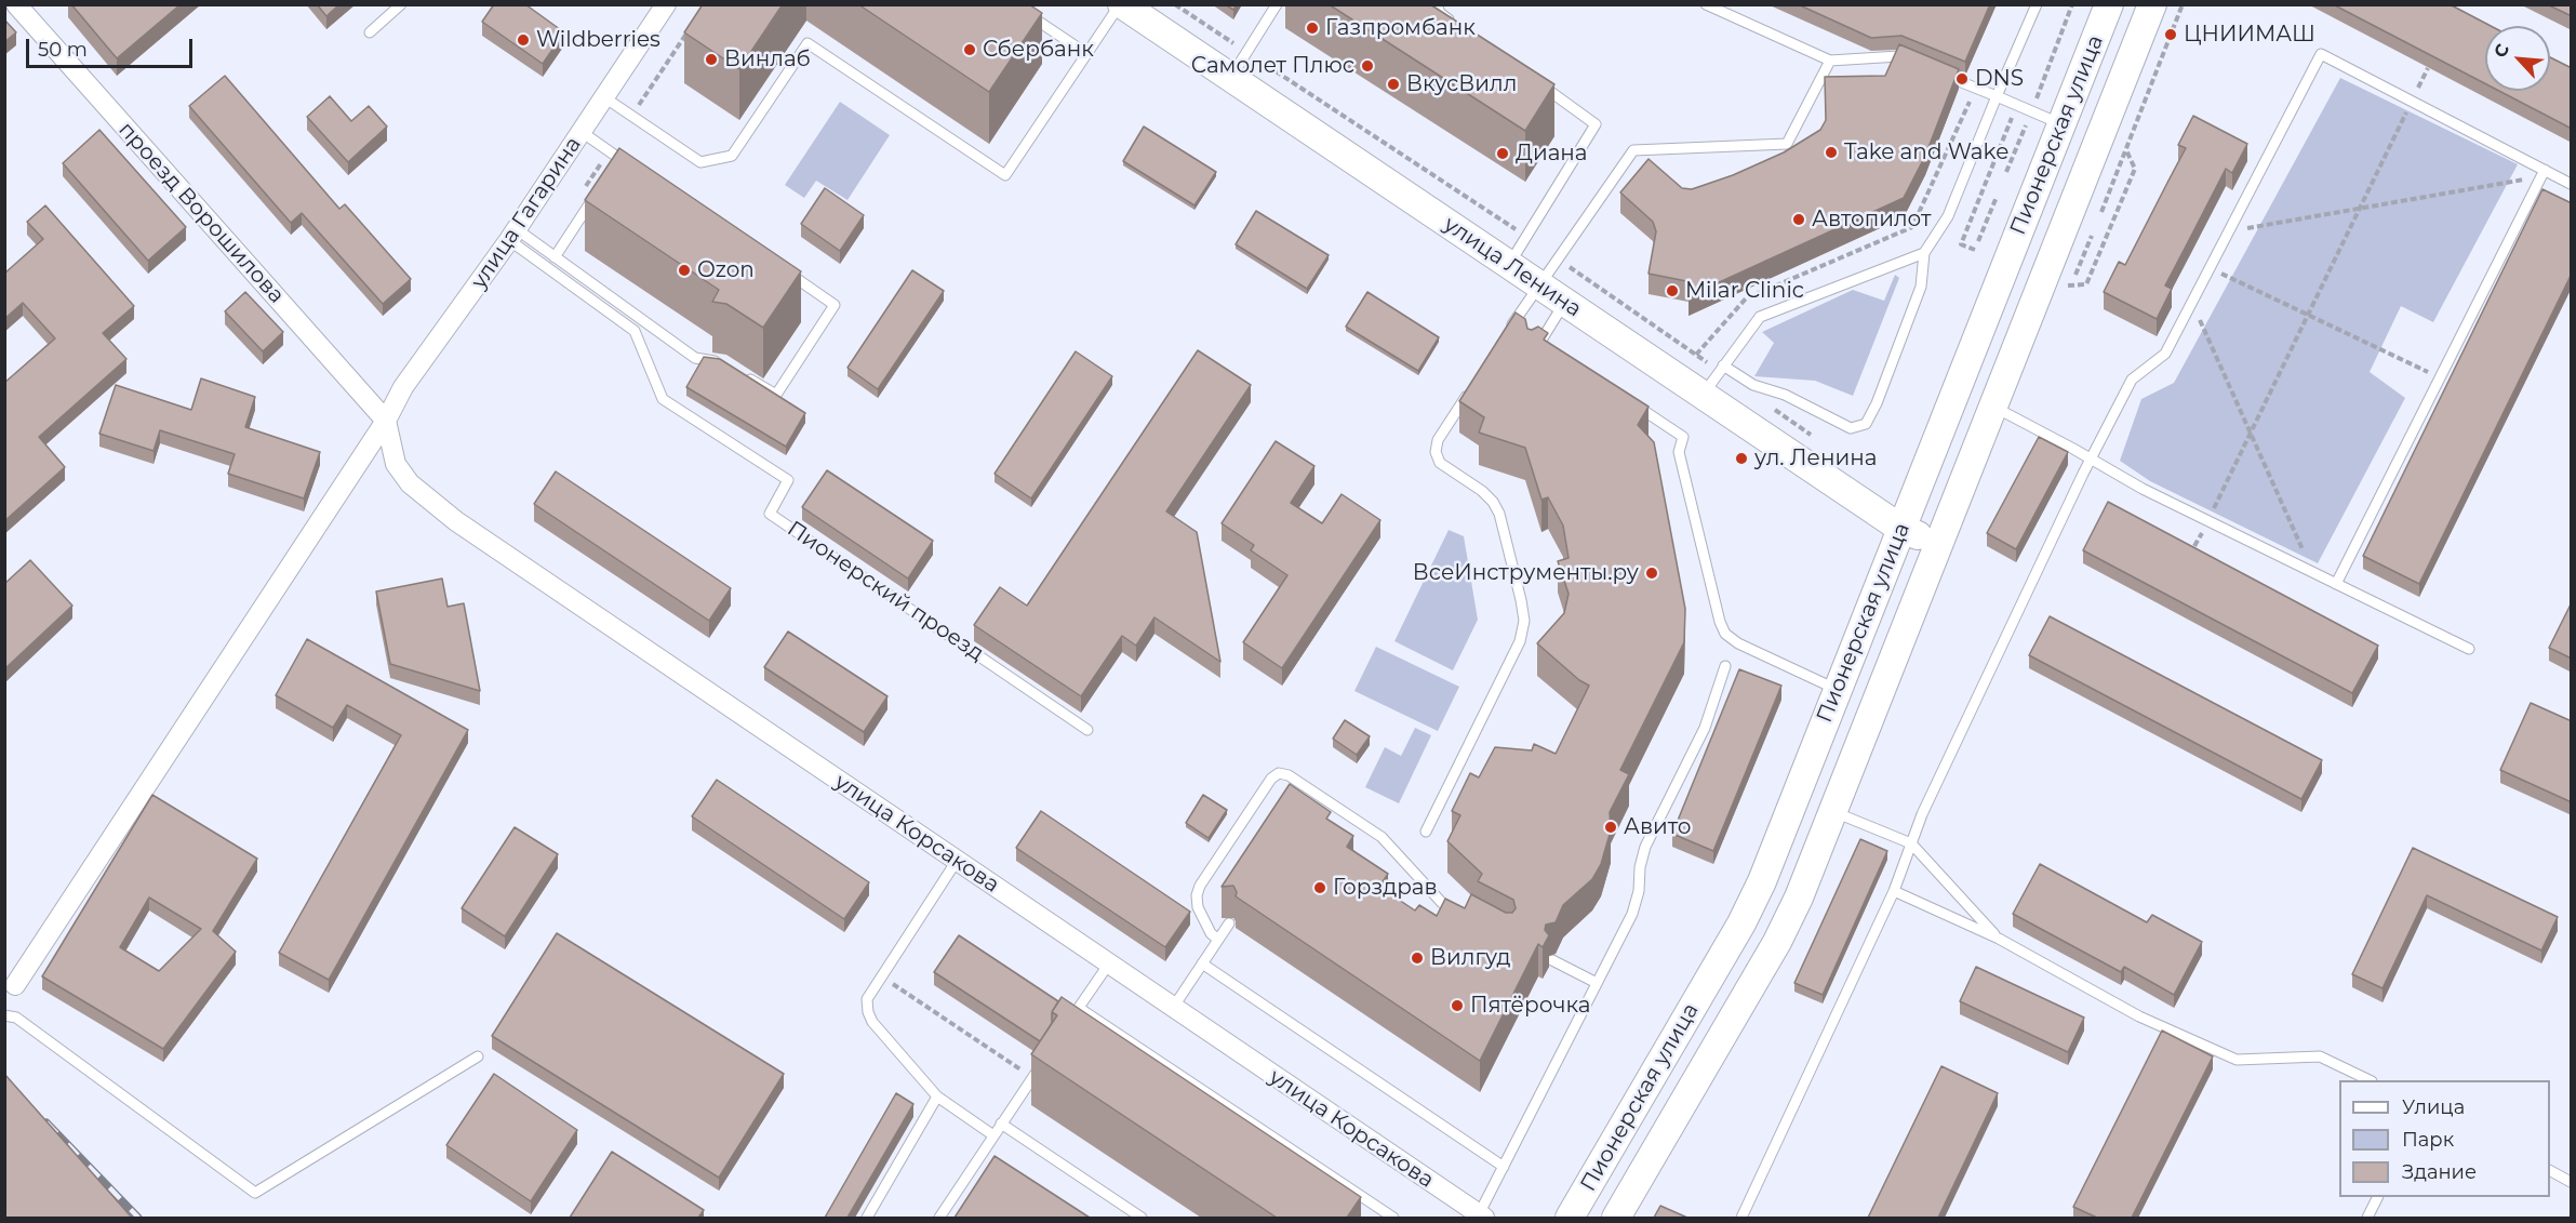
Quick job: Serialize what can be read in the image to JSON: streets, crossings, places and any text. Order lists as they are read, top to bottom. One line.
{"streets":{"main road":["Пионерская улица","улица Ленина"],"street":["проезд Ворошилова","улица Гагарина","улица Корсакова"],"lane":["Пионерский проезд"]},"crossings":[["Пионерская улица","улица Ленина"],["проезд Ворошилова","улица Гагарина"],["проезд Ворошилова","улица Корсакова"],["улица Гагарина","Пионерский проезд"],["улица Гагарина","улица Корсакова"]],"places":["Газпромбанк","ЦНИИМАШ","Wildberries","Сбербанк","Винлаб","Самолет Плюс","DNS","ВкусВилл","Take and Wake","Диана","Автопилот","Ozon","Milar Clinic","ул. Ленина","ВсеИнструменты.ру","Авито","Горздрав","Вилгуд","Пятёрочка"],"legend":["Улица","Парк","Здание"],"scale_bar":"50 m","north":"top left"}
